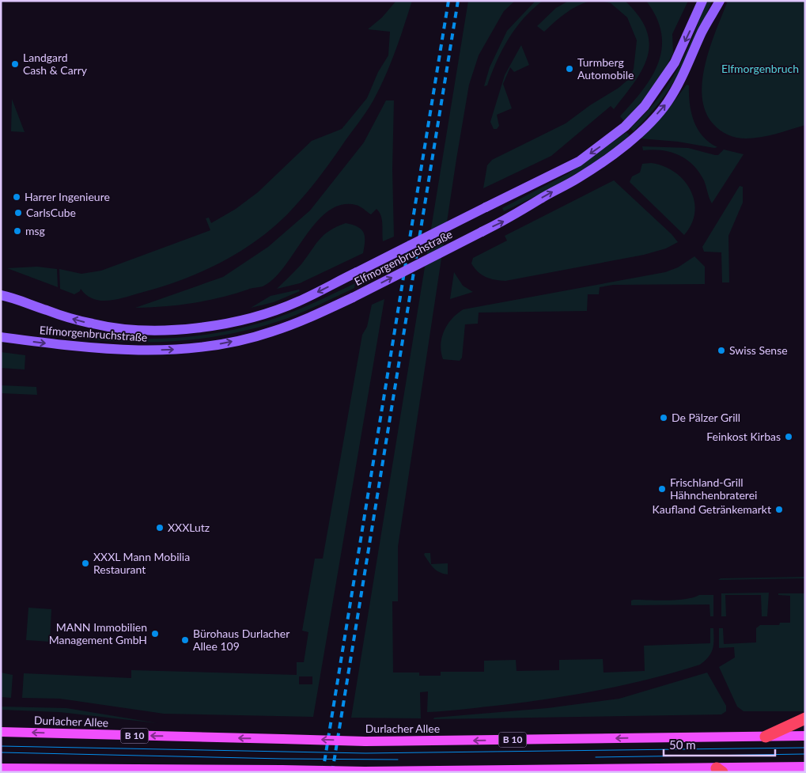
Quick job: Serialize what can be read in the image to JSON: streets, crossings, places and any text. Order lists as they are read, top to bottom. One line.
{"streets":{"main road":["Elfmorgenbruchstraße","Durlacher Allee","B 10"]},"parks":["Elfmorgenbruch"],"places":["Landgard Cash & Carry","Turmberg Automobile","Harrer Ingenieure","CarlsCube","msg","Swiss Sense","De Pälzer Grill","Feinkost Kirbas","Frischland-Grill Hähnchenbraterei","Kaufland Getränkemarkt","XXXLutz","XXXL Mann Mobilia Restaurant","MANN Immobilien Management GmbH","Bürohaus Durlacher Allee 109"],"scale_bar":"50 m"}
